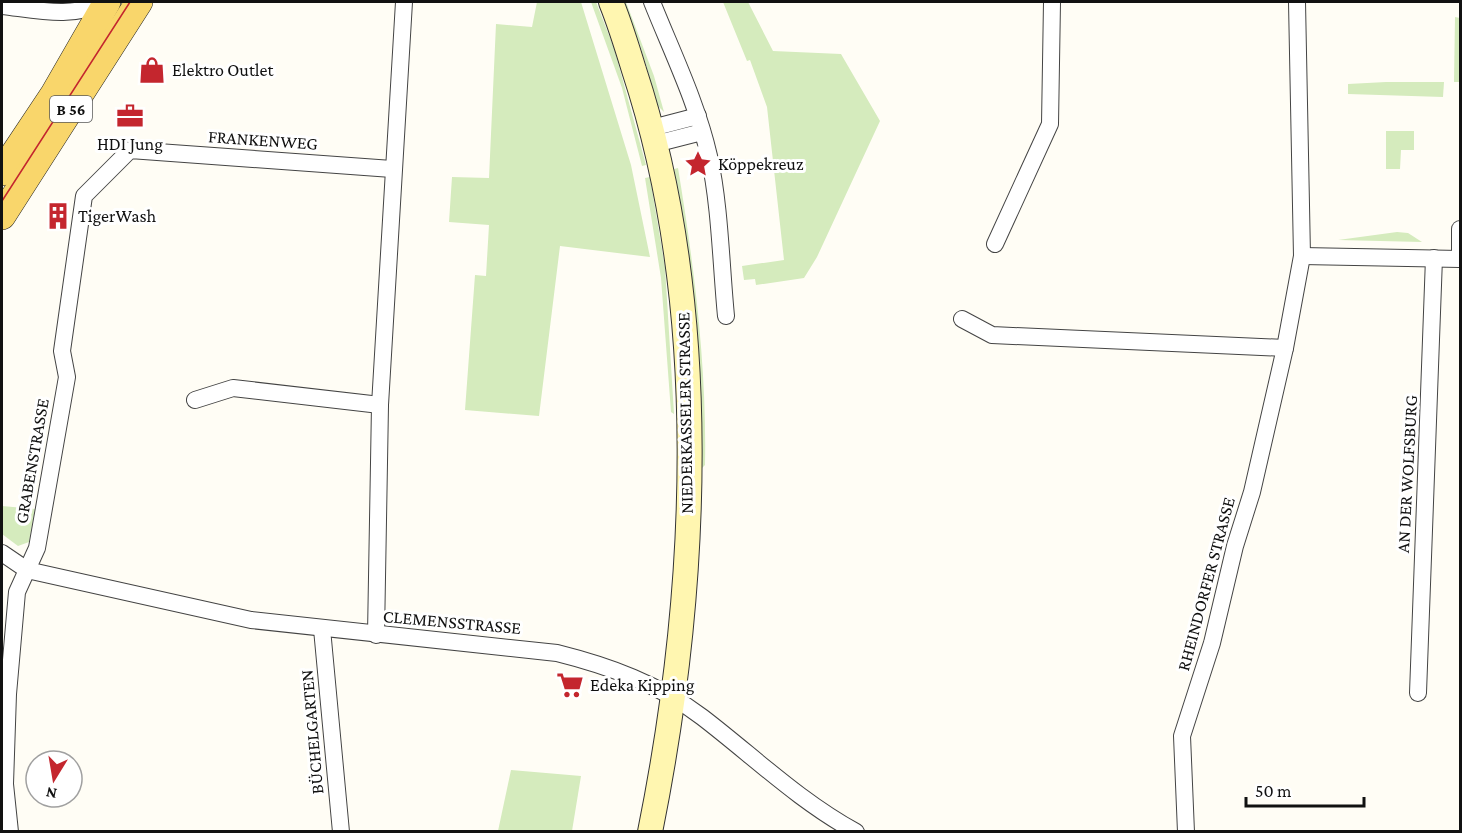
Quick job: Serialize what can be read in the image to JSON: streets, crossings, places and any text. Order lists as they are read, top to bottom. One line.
{"streets":{"main road":["B 56","NIEDERKASSELER STRASSE"],"street":["FRANKENWEG","GRABENSTRASSE","AN DER WOLFSBURG","RHEINDORFER STRASSE","CLEMENSSTRASSE","BÜCHELGARTEN"]},"crossings":[["FRANKENWEG","GRABENSTRASSE"],["NIEDERKASSELER STRASSE","CLEMENSSTRASSE"],["GRABENSTRASSE","CLEMENSSTRASSE"],["CLEMENSSTRASSE","BÜCHELGARTEN"]],"places":{"shop":["Elektro Outlet"],"office":["HDI Jung"],"place":["Köppekreuz"],"building":["TigerWash"],"supermarket":["Edeka Kipping"]},"scale_bar":"50 m","north":"bottom"}
